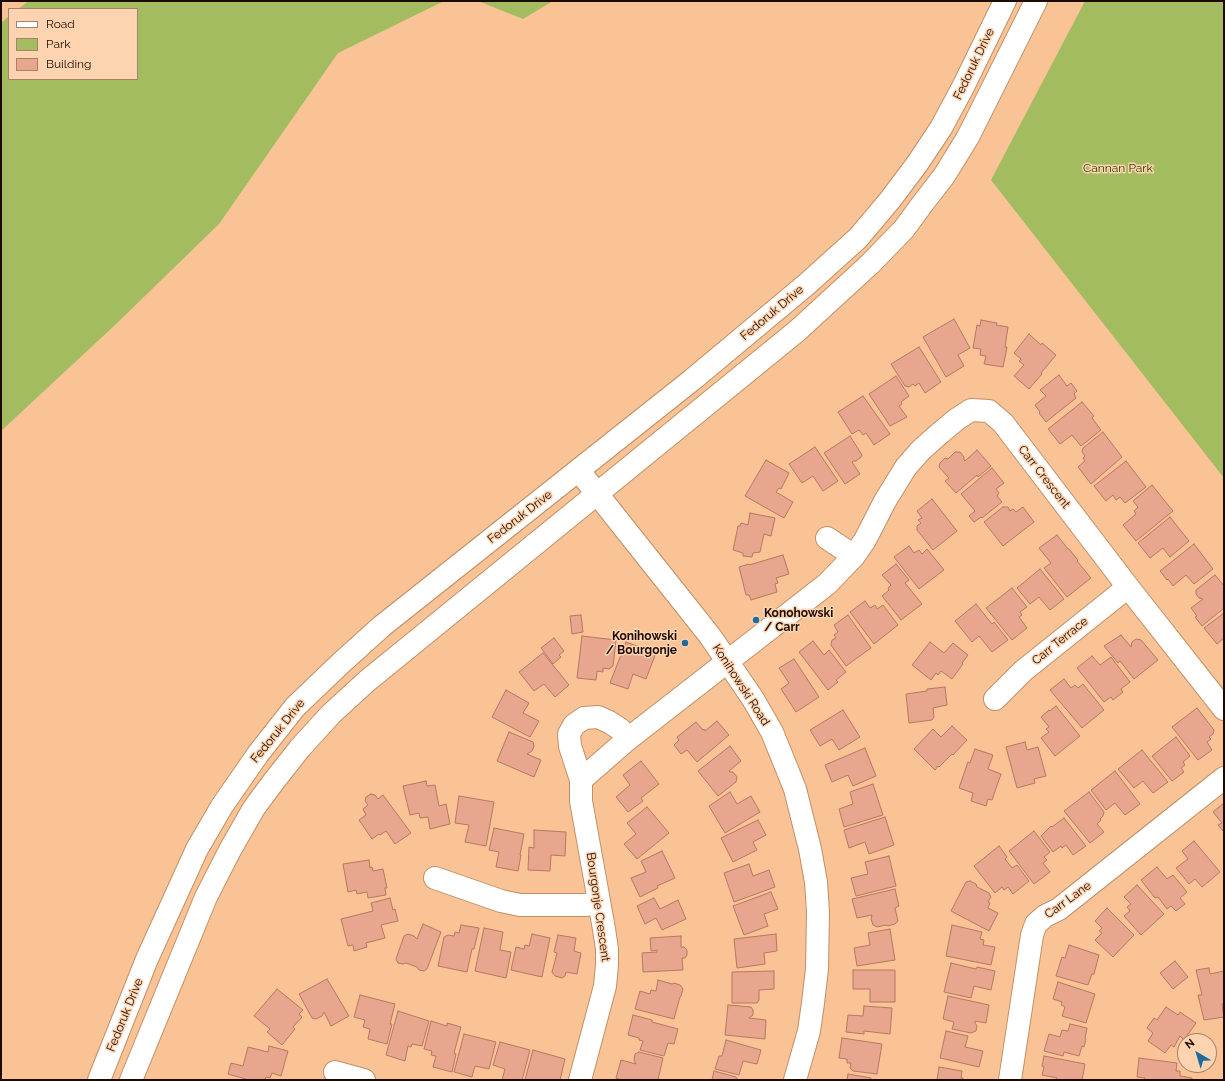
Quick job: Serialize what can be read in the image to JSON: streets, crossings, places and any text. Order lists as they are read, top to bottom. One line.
{"streets":{"street":["Fedoruk Drive","Carr Crescent","Carr Terrace","Konihowski Road","Carr Lane","Bourgonje Crescent"]},"crossings":[["Fedoruk Drive","Konihowski Road"],["Carr Crescent","Carr Terrace"],["Carr Crescent","Konihowski Road"]],"parks":["Cannan Park"],"places":["Konohowski / Carr","Konihowski / Bourgonje"],"legend":["Road","Park","Building"],"north":"top left"}
